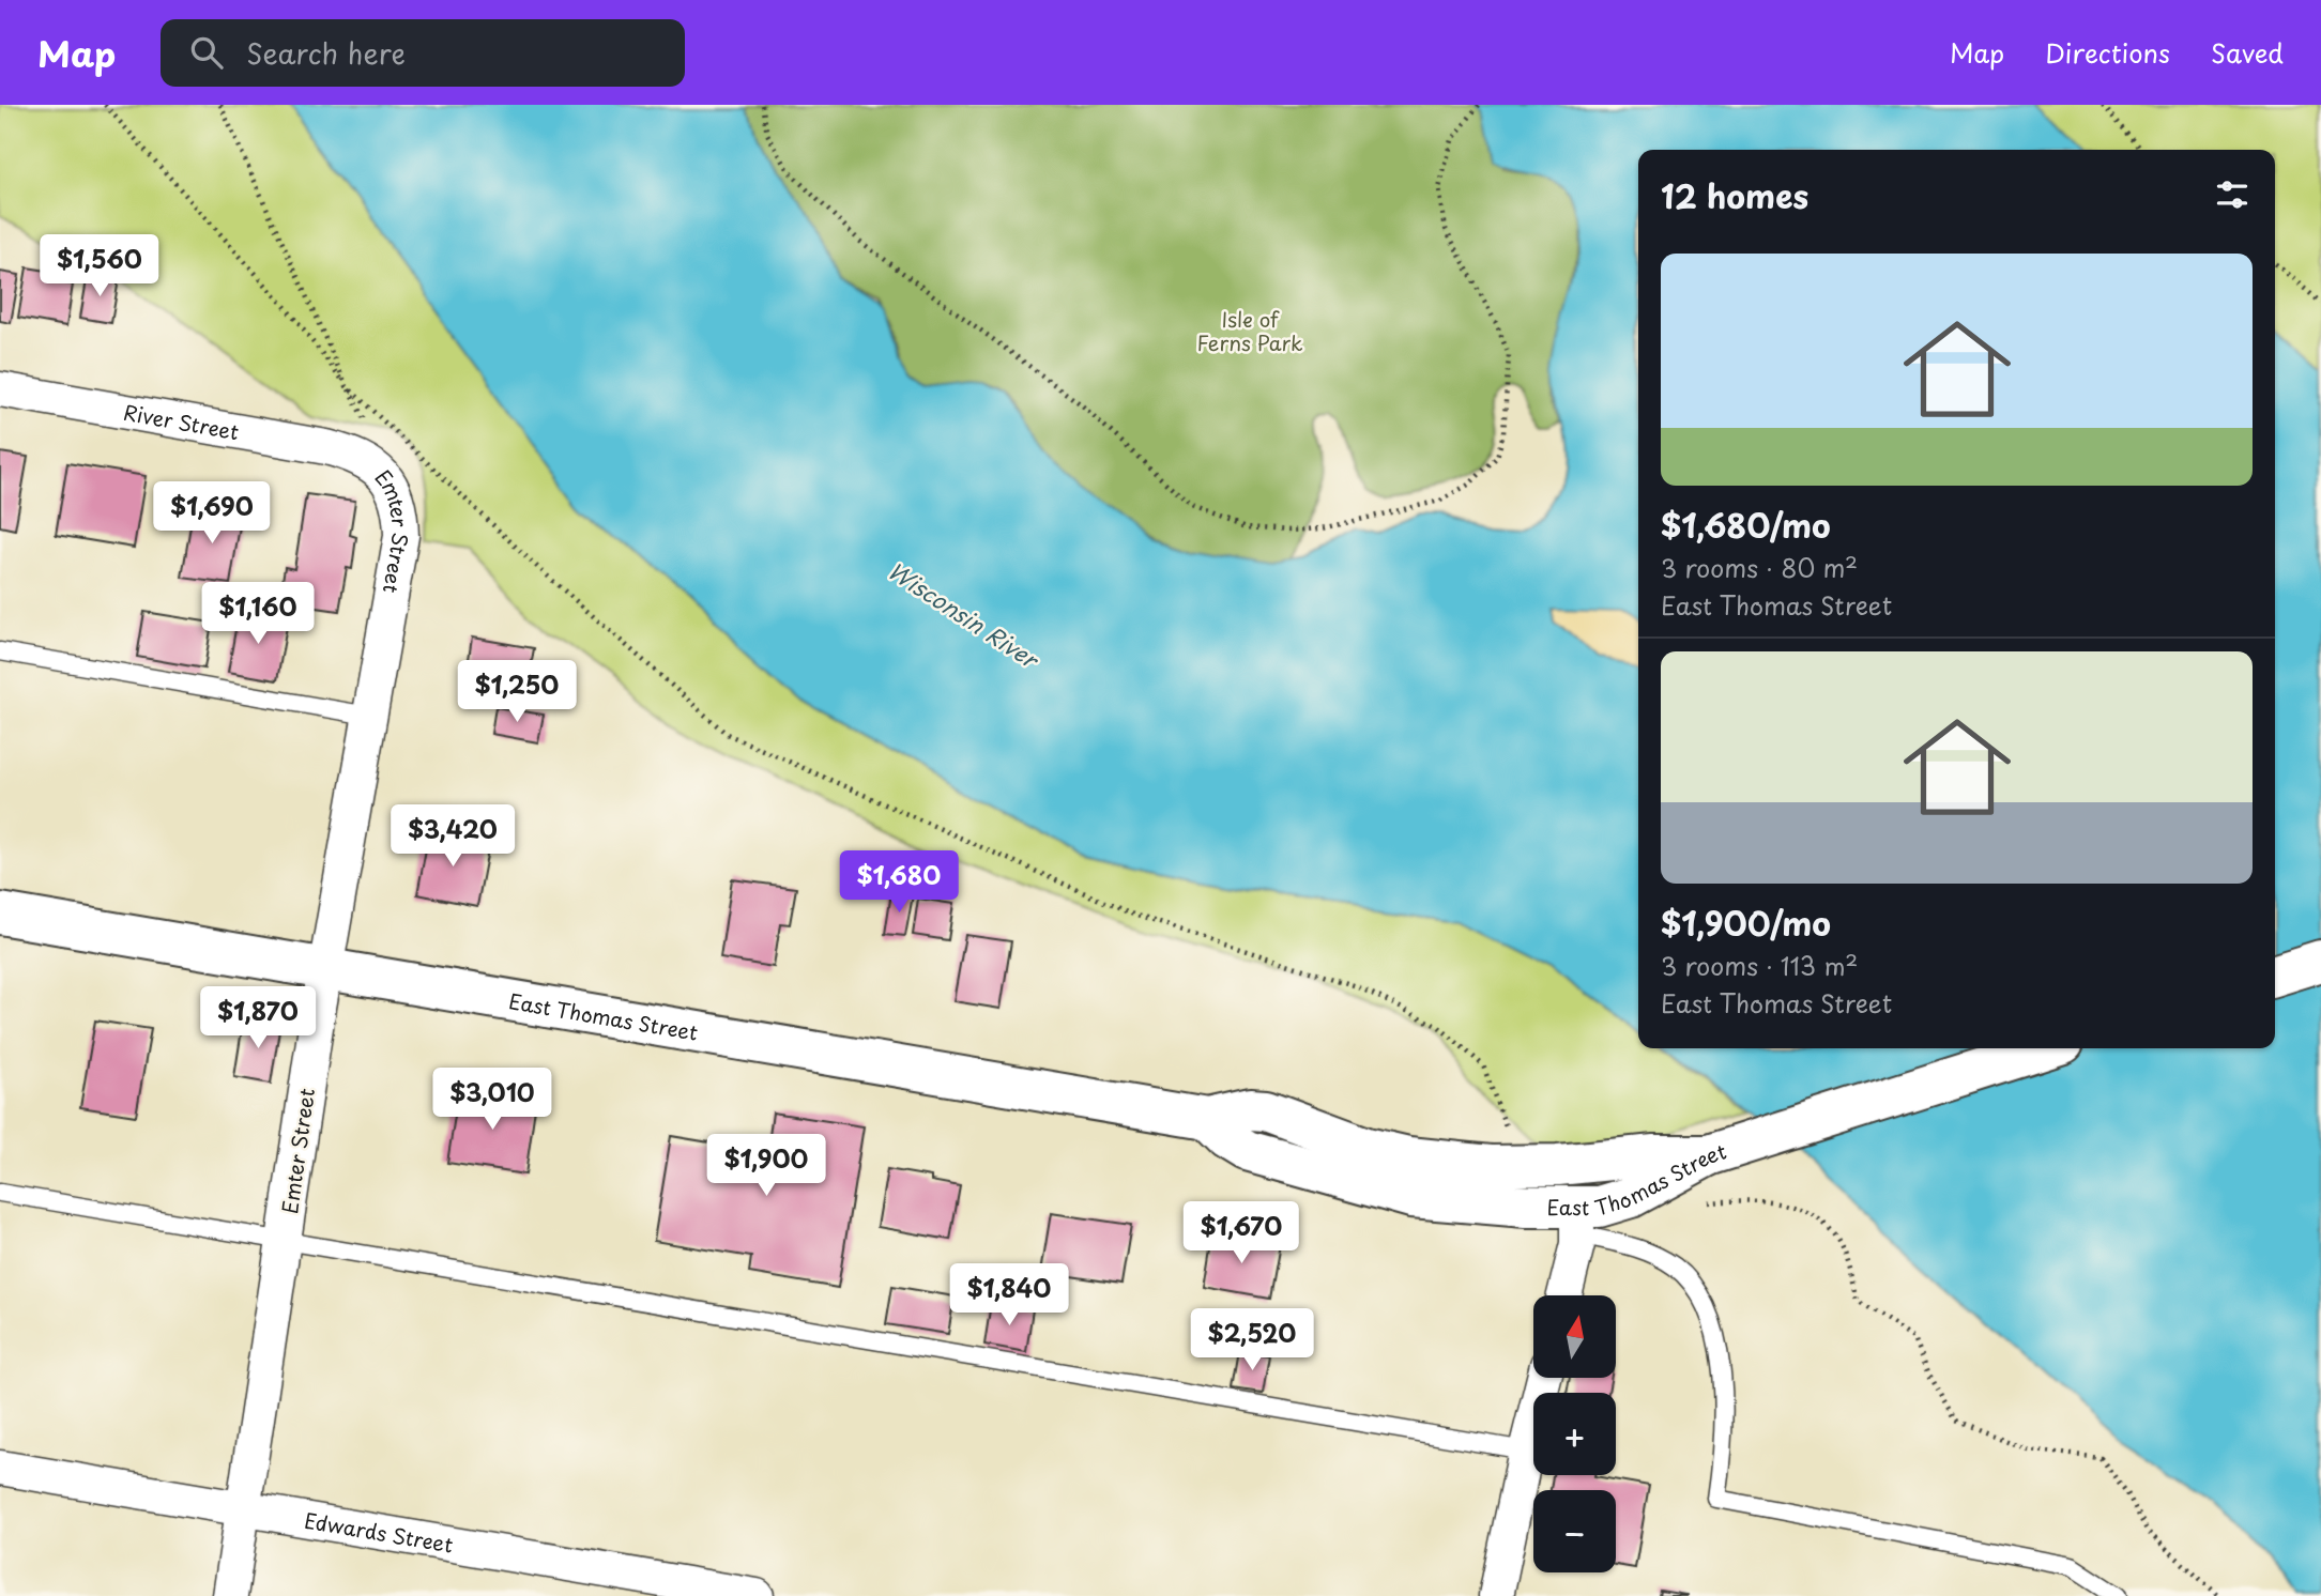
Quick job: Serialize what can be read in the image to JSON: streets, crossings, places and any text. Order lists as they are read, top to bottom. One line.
{"streets":{"main road":["East Thomas Street"],"street":["River Street","Emter Street","Edwards Street"]},"crossings":[["River Street","Emter Street"],["Emter Street","East Thomas Street"],["Emter Street","Edwards Street"]],"water":["Wisconsin River"],"parks":["Isle of Ferns Park"],"north":"top","page":{"header":"Map","search":"Search here","nav":["Map","Directions","Saved"],"heading":"12 homes","price":["$1,560","$1,690","$1,160","$1,250","$3,420","$1,680","$1,870","$3,010","$1,900","$1,670","$1,840","$2,520"],"list":[{"name":"$1,680/mo","note":"3 rooms · 80 m² · East Thomas Street"},{"name":"$1,900/mo","note":"3 rooms · 113 m² · East Thomas Street"}],"map_buttons":["+","−"]}}
